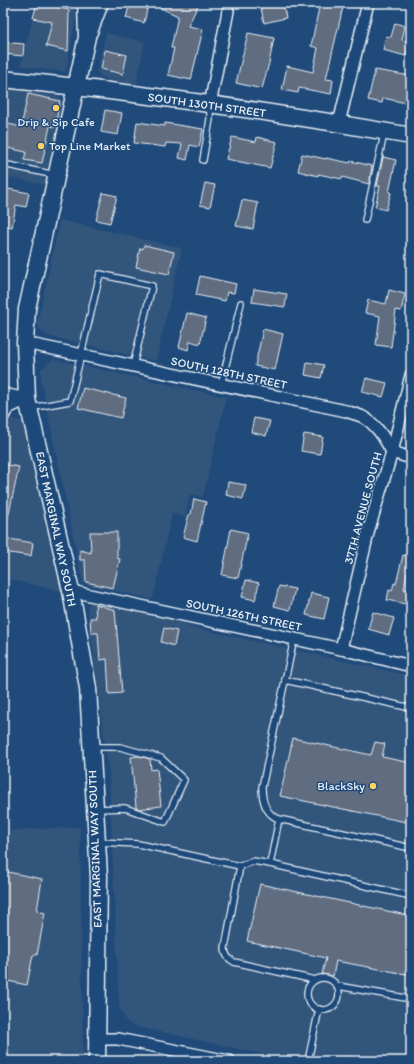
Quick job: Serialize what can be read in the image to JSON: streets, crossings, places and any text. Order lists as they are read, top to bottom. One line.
{"streets":{"street":["SOUTH 130TH STREET","SOUTH 128TH STREET","37TH AVENUE SOUTH","EAST MARGINAL WAY SOUTH","SOUTH 126TH STREET"]},"crossings":[["SOUTH 130TH STREET","EAST MARGINAL WAY SOUTH"],["SOUTH 128TH STREET","37TH AVENUE SOUTH"],["SOUTH 128TH STREET","EAST MARGINAL WAY SOUTH"],["37TH AVENUE SOUTH","SOUTH 126TH STREET"],["EAST MARGINAL WAY SOUTH","SOUTH 126TH STREET"]],"places":["Drip & Sip Cafe","Top Line Market","BlackSky"]}
